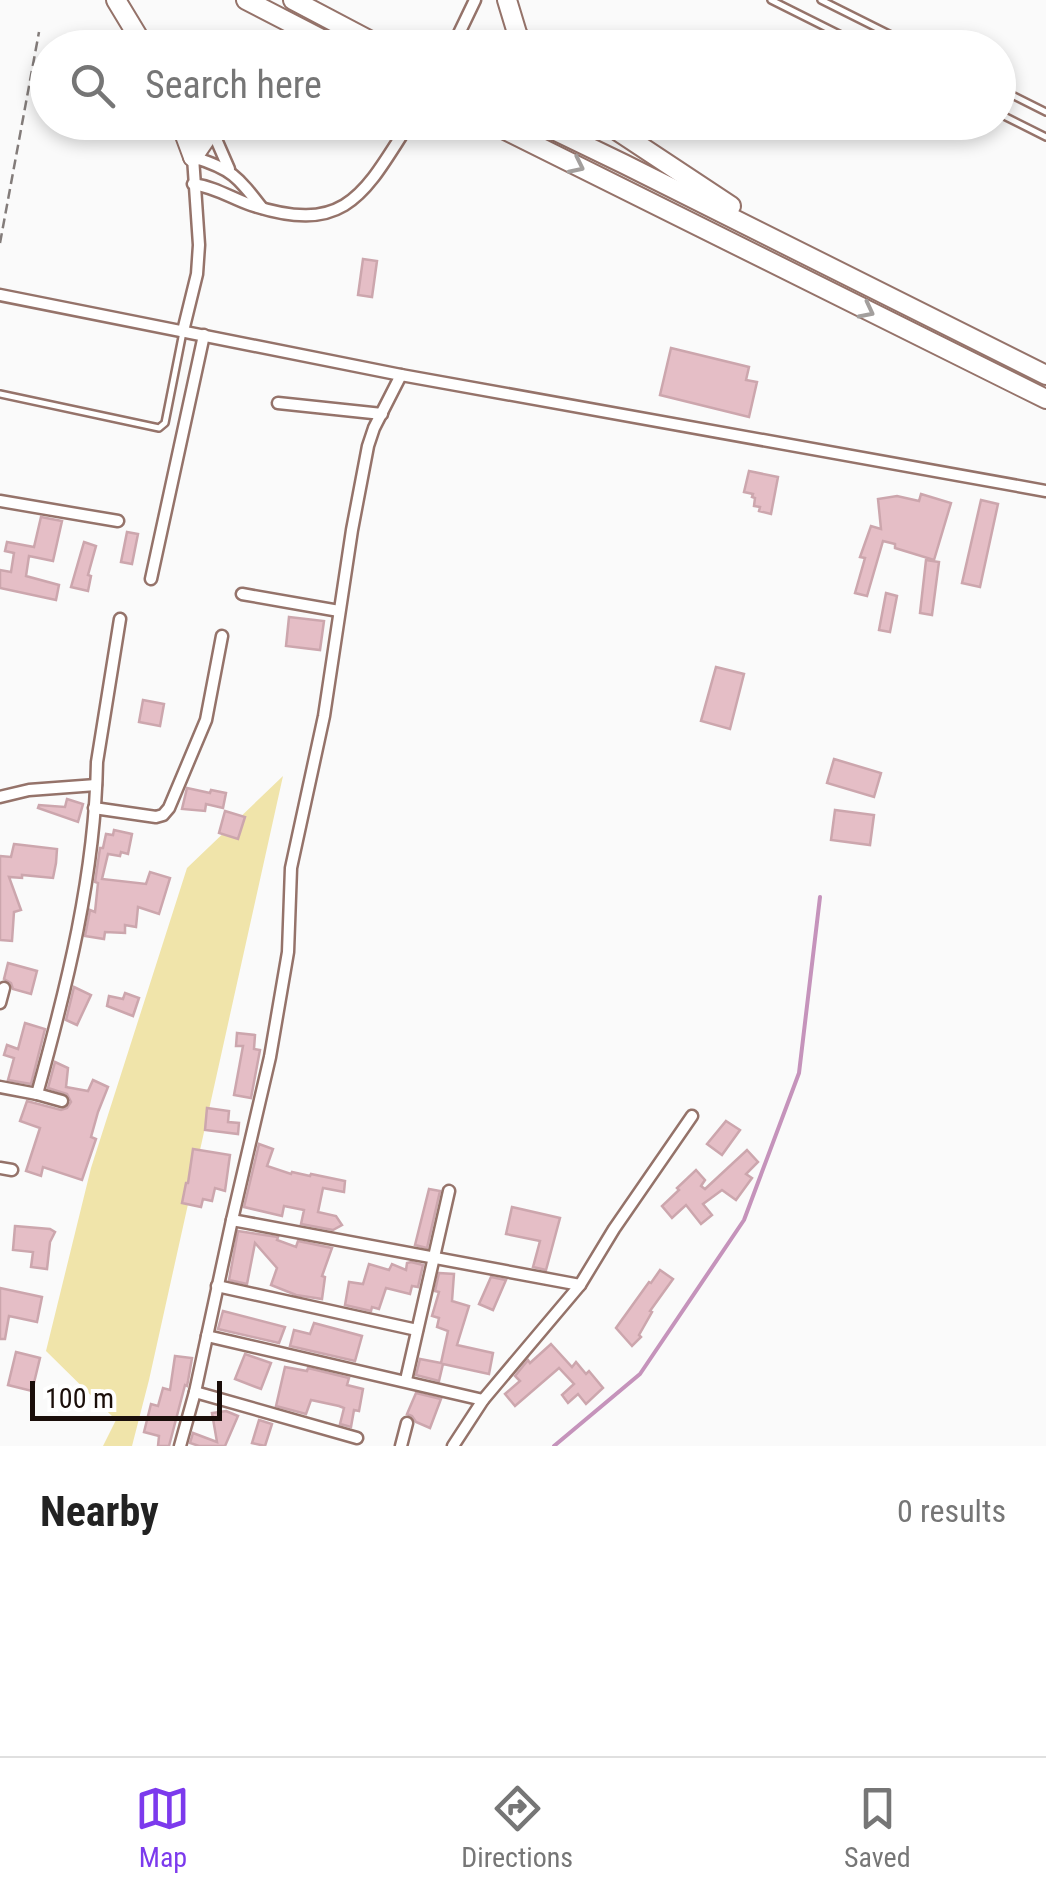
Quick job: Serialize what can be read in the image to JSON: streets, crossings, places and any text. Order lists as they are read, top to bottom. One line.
{"scale_bar":"100 m","page":{"search":"Search here","scale":"100 m","heading":["Nearby","0 results"],"nav":["Map","Directions","Saved"]}}
